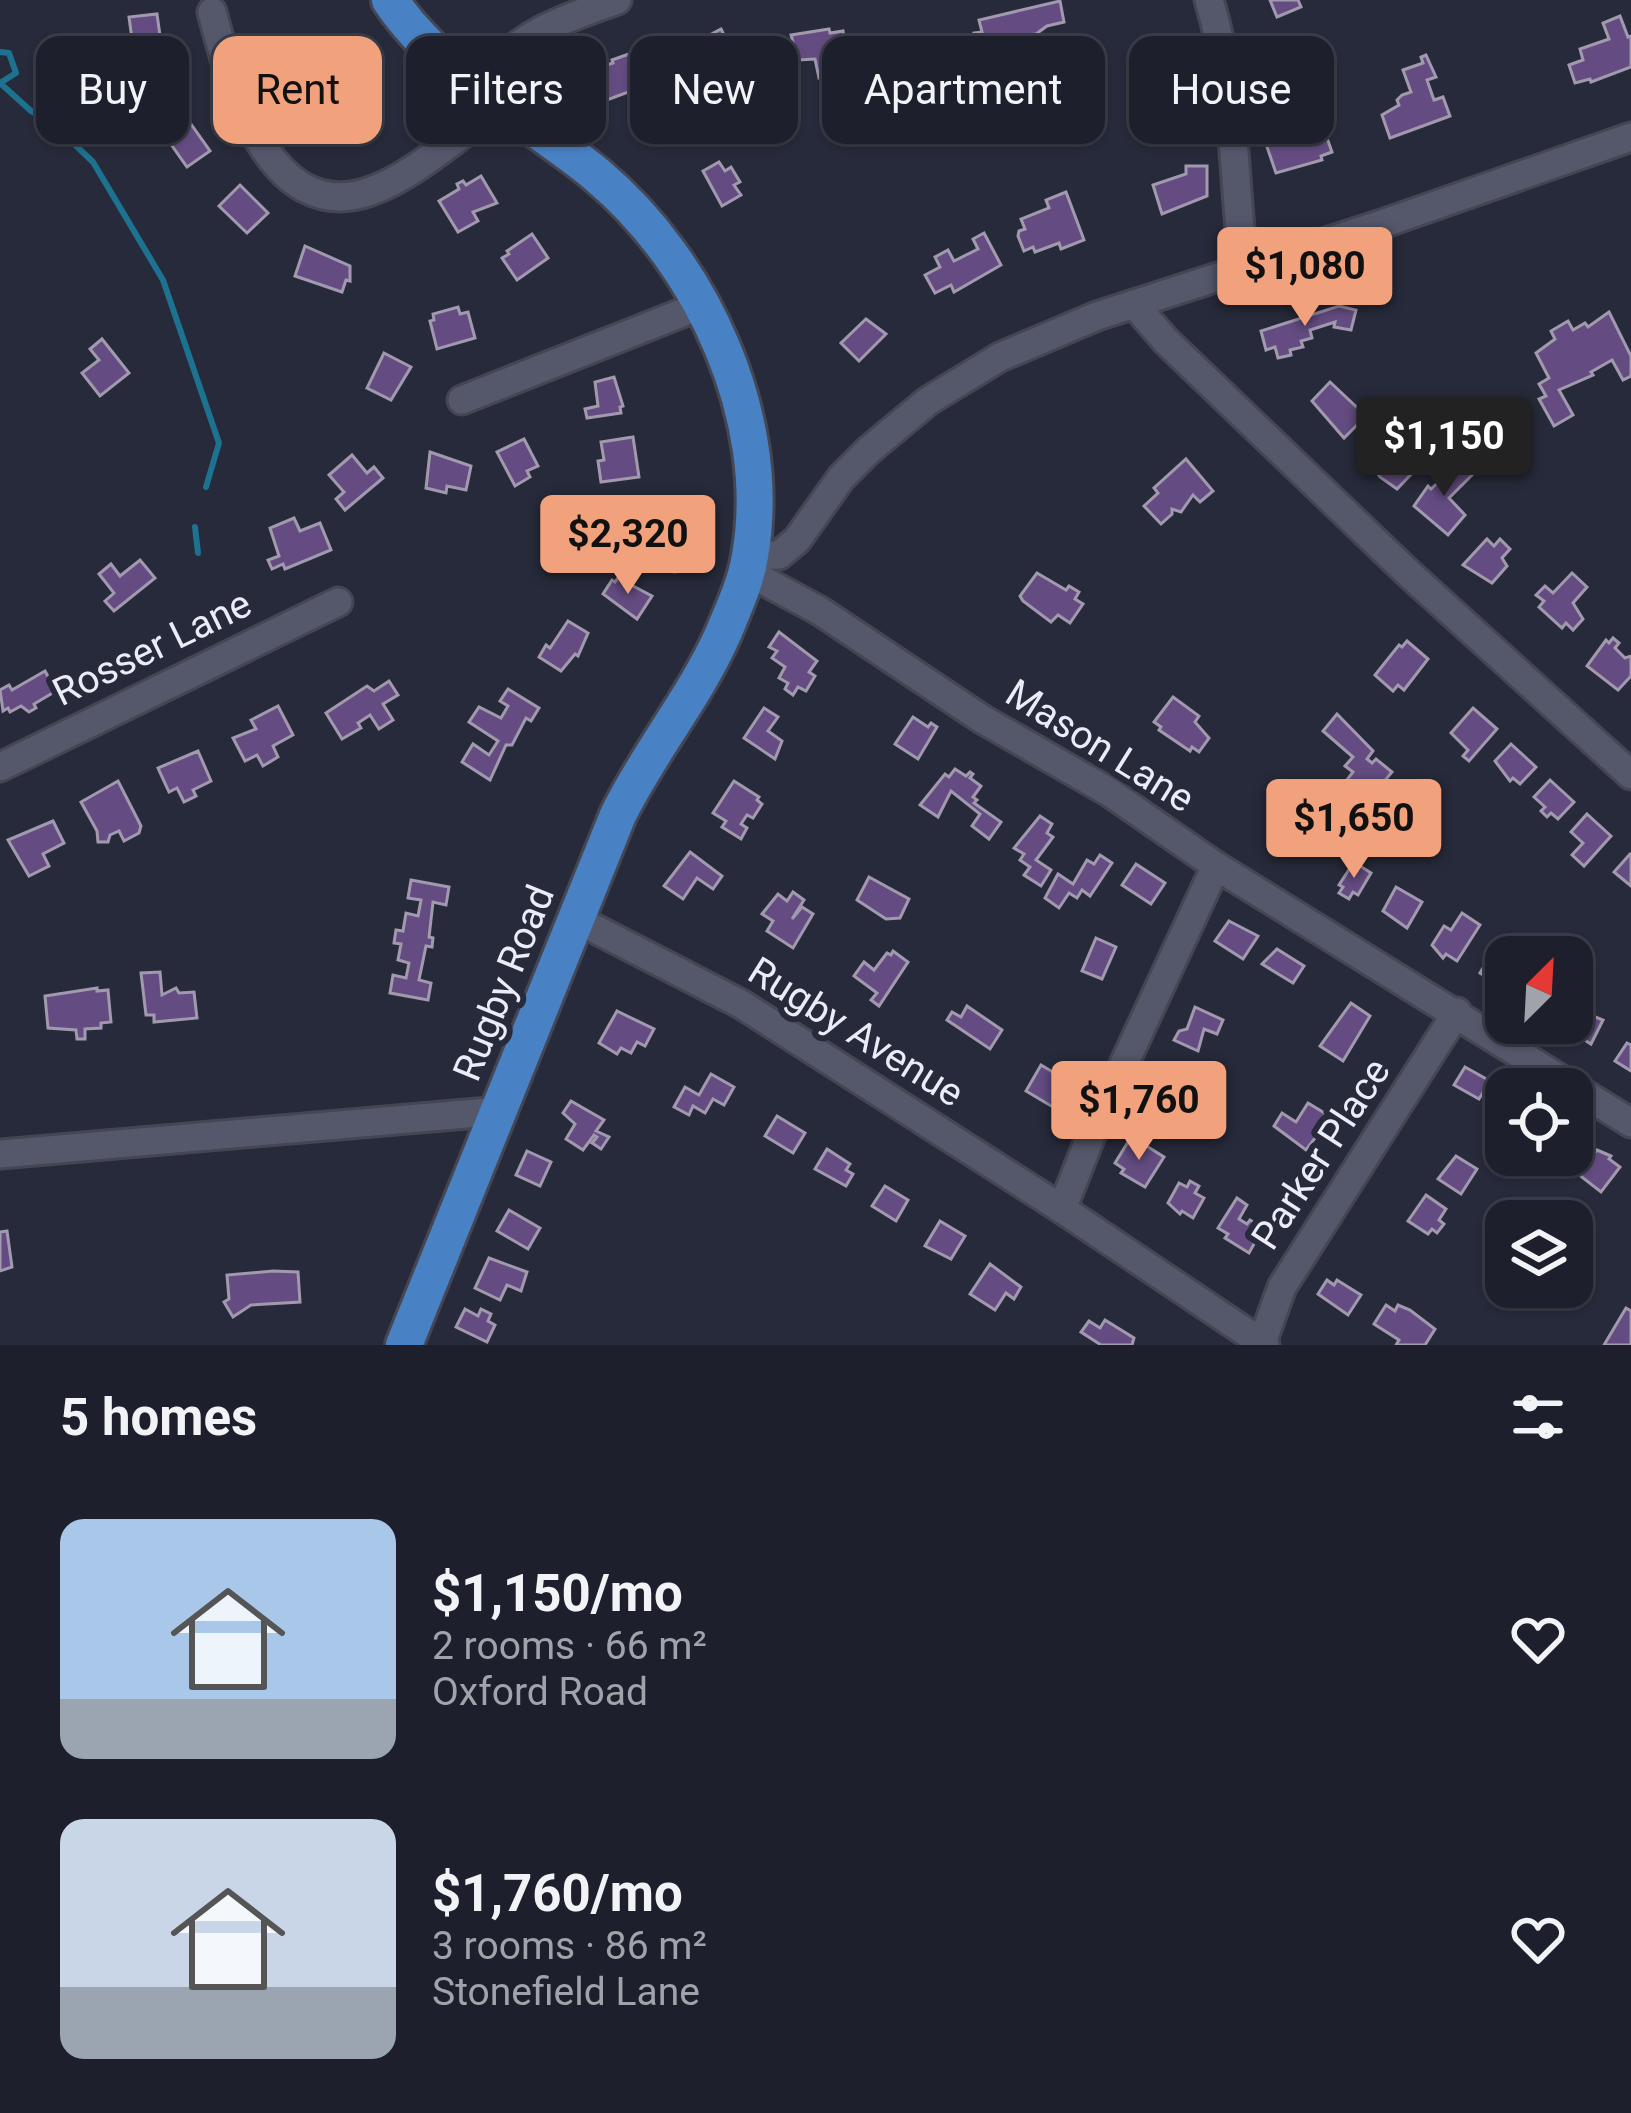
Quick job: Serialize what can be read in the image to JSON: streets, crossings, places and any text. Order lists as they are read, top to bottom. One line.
{"streets":{"main road":["Rugby Road"],"street":["Rosser Lane","Mason Lane","Rugby Avenue","Parker Place"]},"crossings":[["Mason Lane","Rugby Road"],["Mason Lane","Parker Place"],["Rugby Road","Rugby Avenue"],["Rugby Avenue","Parker Place"]],"north":"top right","page":{"chip":["Buy","Rent","Filters","New","Apartment","House"],"price":["$1,080","$1,150","$2,320","$1,650","$1,760"],"heading":"5 homes","list":[{"name":"$1,150/mo","note":"2 rooms · 66 m² · Oxford Road"},{"name":"$1,760/mo","note":"3 rooms · 86 m² · Stonefield Lane"}]}}
